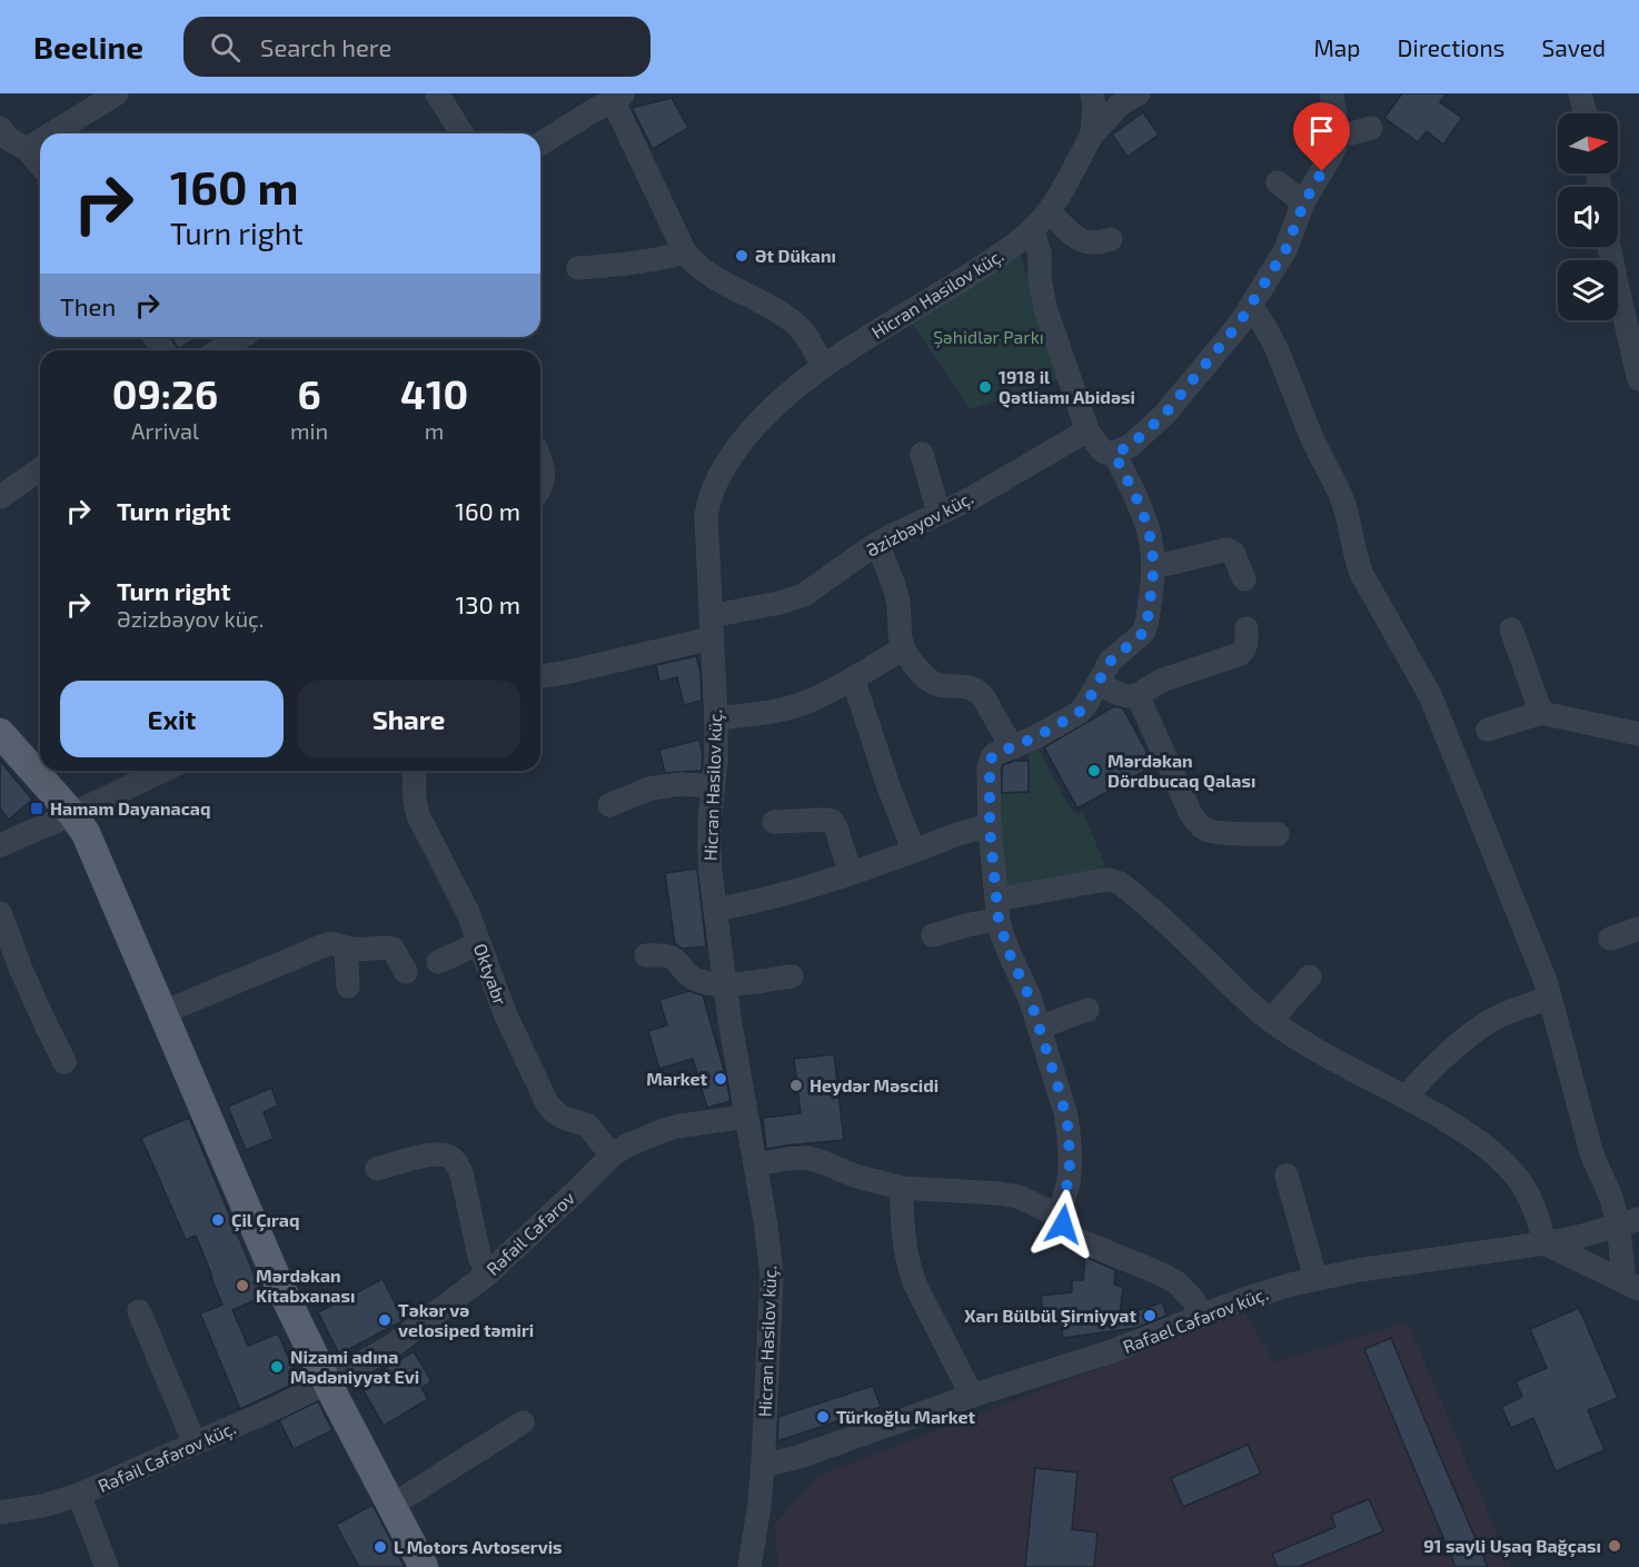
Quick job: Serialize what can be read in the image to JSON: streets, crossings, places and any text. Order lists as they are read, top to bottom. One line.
{"streets":{"street":["Hicran Hasilov küç.","Əzizbəyov küç.","Oktyabr","Rəfail Cəfərov","Rafael Cəfərov küç.","Rəfail Cəfərov küç."]},"crossings":[["Hicran Hasilov küç.","Əzizbəyov küç."],["Hicran Hasilov küç.","Rəfail Cəfərov"],["Hicran Hasilov küç.","Rafael Cəfərov küç."],["Oktyabr","Rəfail Cəfərov"],["Rəfail Cəfərov","Rəfail Cəfərov küç."]],"parks":["Şəhidlər Parkı"],"places":{"other":["Ət Dükanı","1918 il Qətliamı Abidəsi","Mərdəkan Dördbucaq Qalası","Market","Heydər Məscidi","Çil Çıraq","Mərdəkan Kitabxanası","Xarı Bülbül Şirniyyat","Təkər və velosiped təmiri","Nizami adına Mədəniyyət Evi","Türkoğlu Market","91 sayli Uşaq Bağçası","L Motors Avtoservis"],"transit":["Hamam Dayanacaq"]},"north":"right","page":{"header":"Beeline","search":"Search here","nav":["Map","Directions","Saved"],"turn":["160 m","Turn right"],"then":"Then","eta":["09:26","Arrival","6","min","410","m"],"list":[{"name":"Turn right","value":"160 m"},{"name":"Turn right","note":"Əzizbəyov küç.","value":"130 m"}],"buttons":["Exit","Share"]}}
